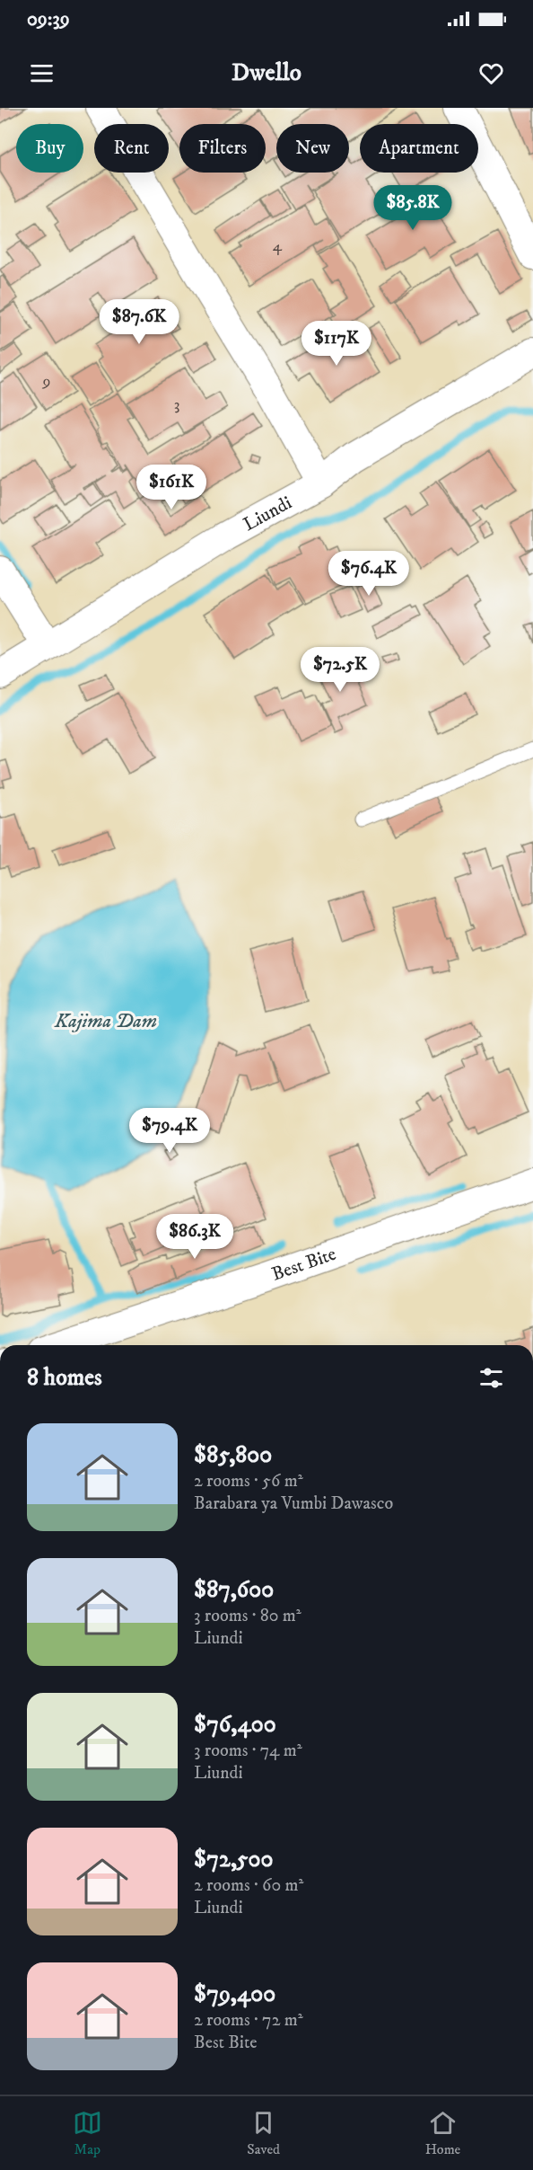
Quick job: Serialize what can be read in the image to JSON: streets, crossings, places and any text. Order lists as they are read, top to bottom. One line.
{"streets":{"street":["Liundi","Best Bite"]},"water":["Kajima Dam"],"house_numbers":["4","9","3"],"page":{"status":"09:39","header":"Dwello","chip":["Buy","Rent","Filters","New","Apartment"],"price":["$85.8K","$87.6K","$117K","$161K","$76.4K","$72.5K","$79.4K","$86.3K"],"heading":"8 homes","list":[{"name":"$85,800","note":"2 rooms · 56 m² · Barabara ya Vumbi Dawasco"},{"name":"$87,600","note":"3 rooms · 80 m² · Liundi"},{"name":"$76,400","note":"3 rooms · 74 m² · Liundi"},{"name":"$72,500","note":"2 rooms · 60 m² · Liundi"},{"name":"$79,400","note":"2 rooms · 72 m² · Best Bite"}],"tabs":["Map","Saved","Home"]}}
